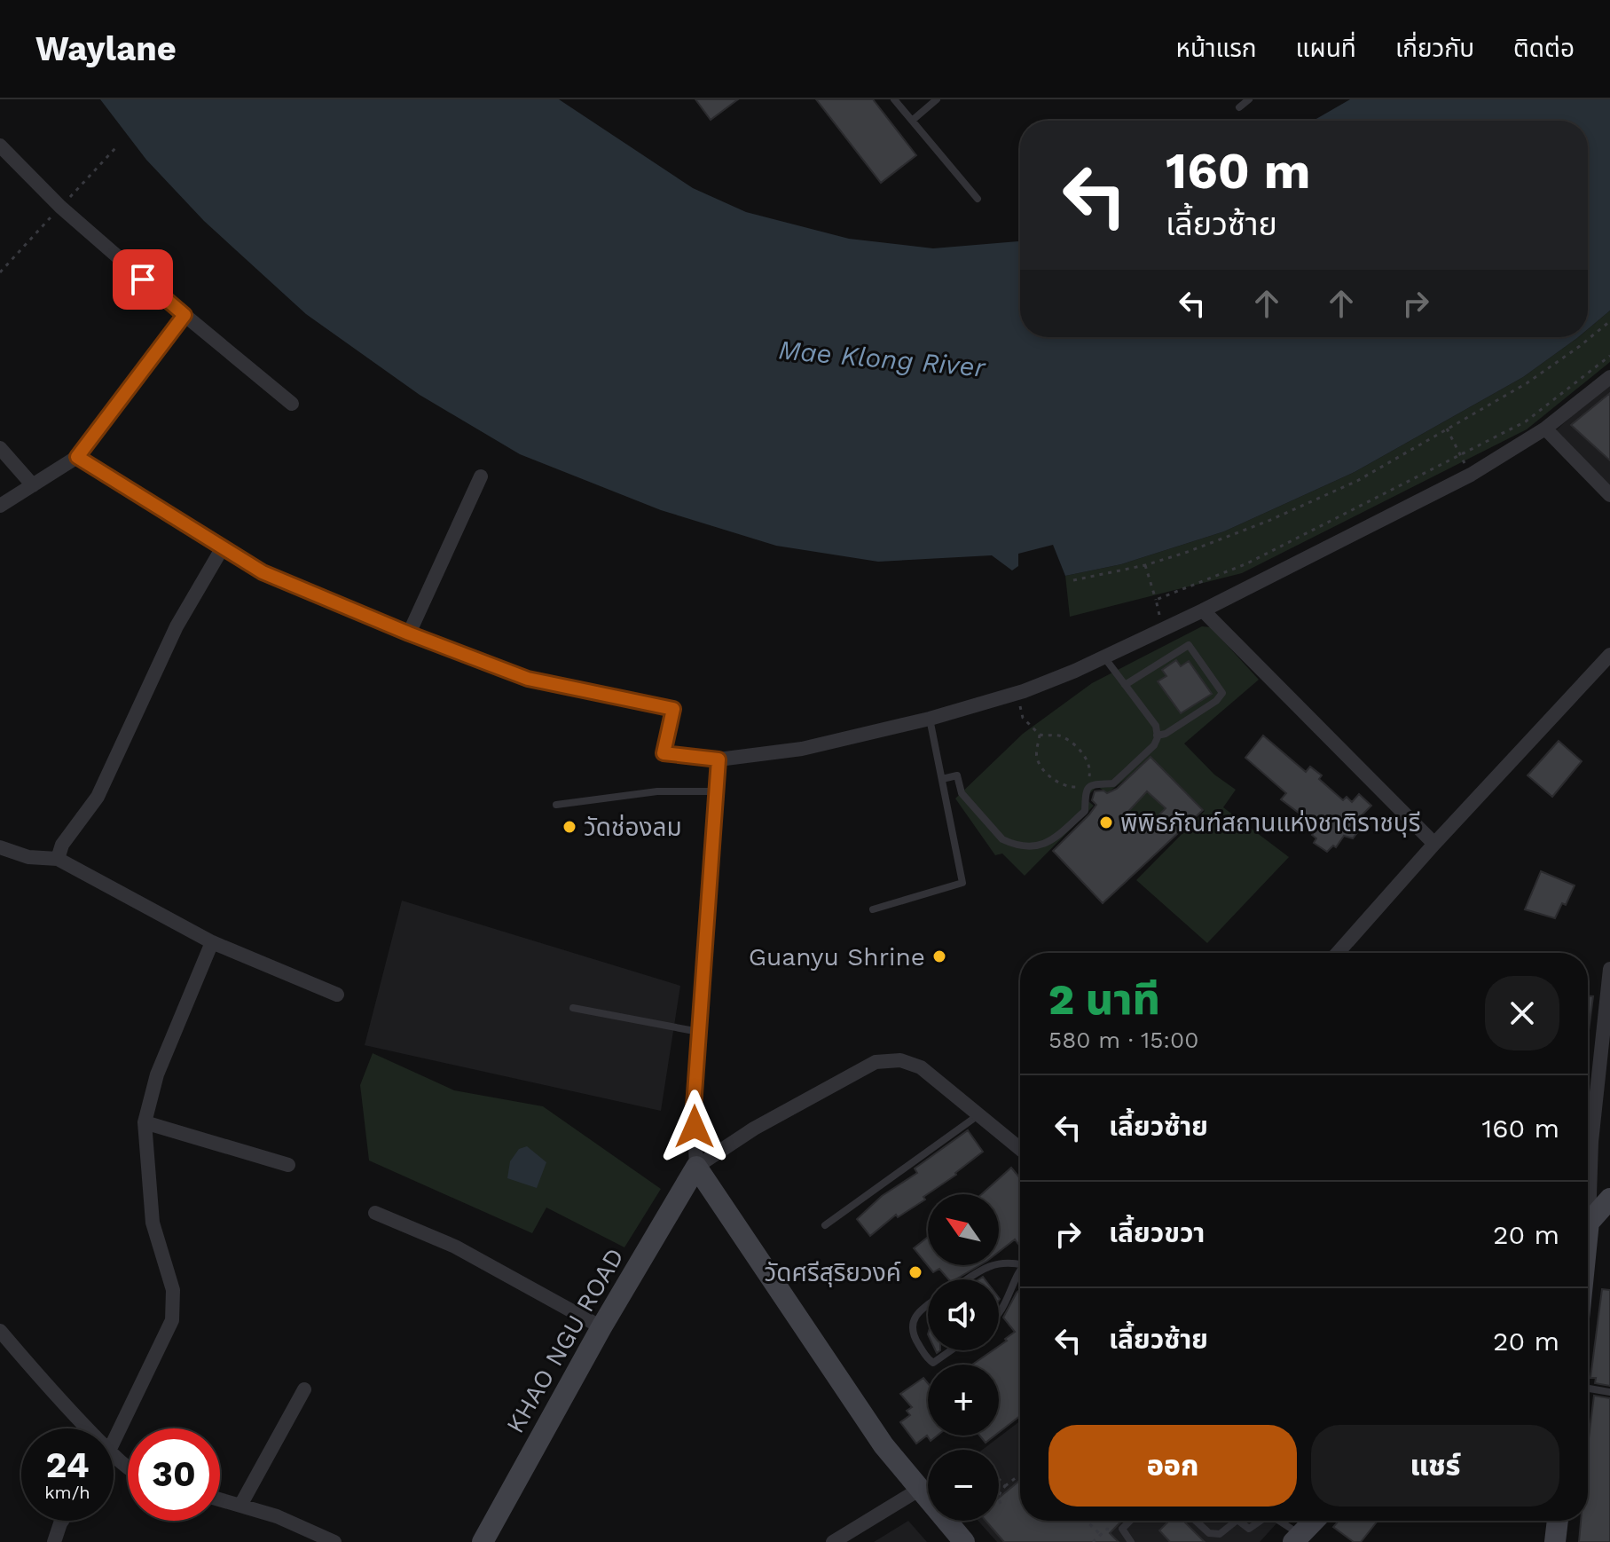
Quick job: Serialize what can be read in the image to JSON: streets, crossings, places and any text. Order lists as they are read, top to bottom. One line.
{"streets":{"street":["KHAO NGU ROAD"]},"water":["Mae Klong River"],"places":["พิพิธภัณฑ์สถานแห่งชาติราชบุรี","วัดช่องลม","Guanyu Shrine","วัดศรีสุริยวงค์"],"north":"top left","page":{"header":"Waylane","nav":["หน้าแรก","แผนที่","เกี่ยวกับ","ติดต่อ"],"turn":["160 m","เลี้ยวซ้าย"],"heading":["2 นาที","580 m · 15:00"],"list":[{"name":"เลี้ยวซ้าย","value":"160 m"},{"name":"เลี้ยวขวา","value":"20 m"},{"name":"เลี้ยวซ้าย","value":"20 m"}],"map_buttons":["+","−"],"buttons":["ออก","แชร์"],"speed":"24 km/h","limit":"30"}}
